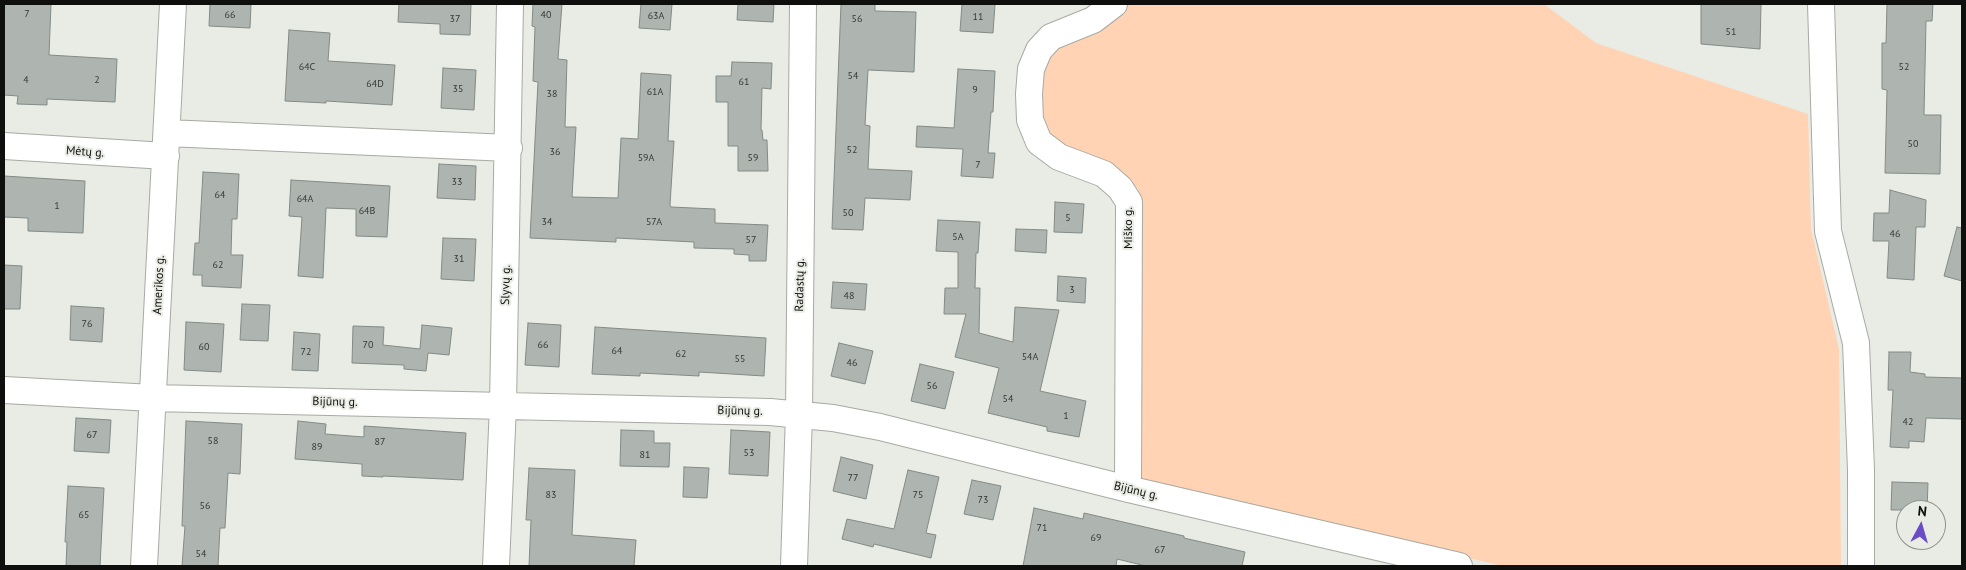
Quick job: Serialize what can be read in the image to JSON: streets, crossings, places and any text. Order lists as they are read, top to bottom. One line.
{"streets":{"street":["Mėtų g.","Miško g.","Amerikos g.","Slyvų g.","Radastų g.","Bijūnų g."]},"crossings":[["Mėtų g.","Amerikos g."],["Mėtų g.","Slyvų g."],["Miško g.","Bijūnų g."],["Amerikos g.","Bijūnų g."],["Slyvų g.","Bijūnų g."],["Radastų g.","Bijūnų g."]],"house_numbers":["7","66","40","63A","11","37","56","51","64C","52","54","4","2","61","64D","35","9","61A","38","50","52","36","59A","59","7","33","64","64A","1","64B","50","5","34","57A","46","5A","57","31","62","3","48","76","70","66","60","64","72","62","54A","55","46","56","54","1","42","67","58","87","89","53","81","77","83","75","73","56","65","71","69","67","54"],"north":"top"}
